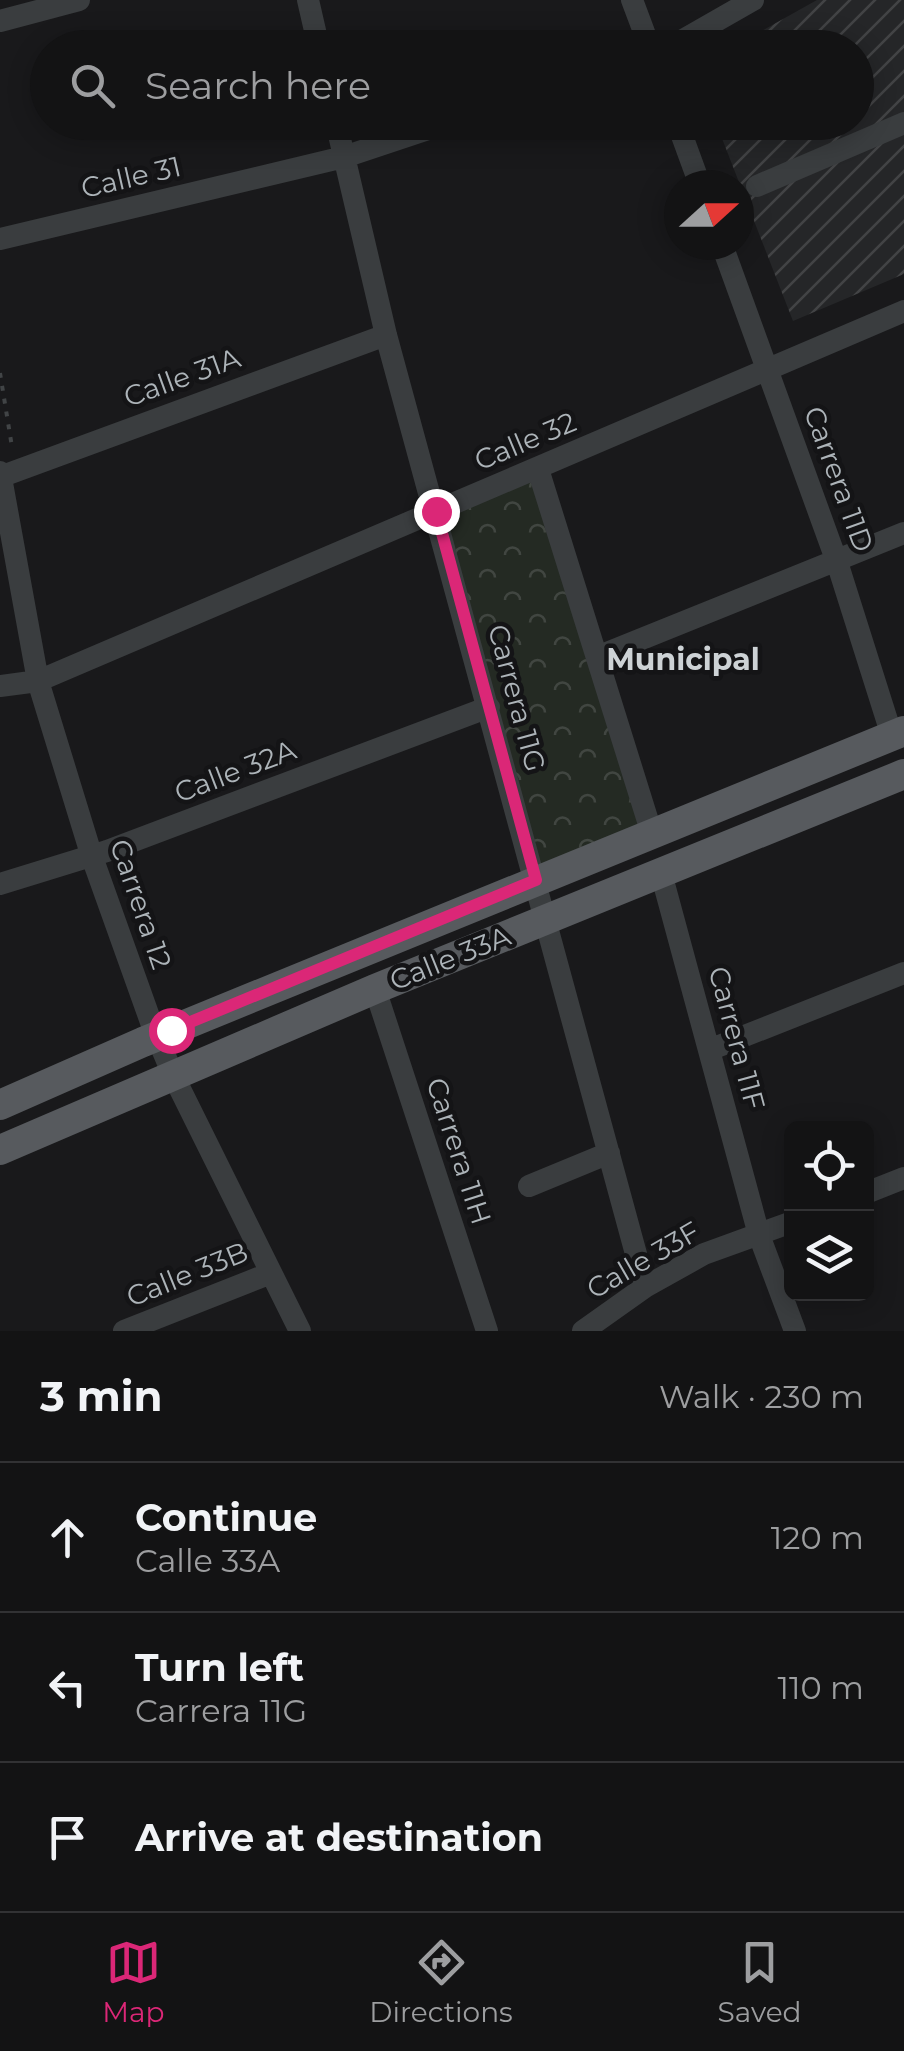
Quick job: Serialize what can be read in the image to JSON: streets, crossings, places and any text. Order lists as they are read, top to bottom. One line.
{"streets":{"main road":["Calle 33A"],"street":["Calle 31","Calle 31A","Calle 32","Carrera 11D","Carrera 11G","Calle 32A","Carrera 12","Carrera 11F","Carrera 11H","Calle 33F","Calle 33B"]},"crossings":[["Calle 31","Carrera 11G"],["Calle 31A","Carrera 11G"],["Calle 31A","Carrera 12"],["Calle 32","Carrera 11D"],["Calle 32","Carrera 11G"],["Calle 32","Carrera 12"],["Carrera 11D","Calle 33A"],["Carrera 11G","Calle 32A"],["Carrera 11G","Calle 33A"],["Carrera 11G","Calle 33F"],["Calle 32A","Carrera 12"],["Carrera 12","Calle 33A"],["Carrera 12","Calle 33B"],["Calle 33A","Carrera 11F"],["Calle 33A","Carrera 11H"],["Carrera 11F","Calle 33F"]],"districts":["Municipal"],"north":"right","page":{"search":"Search here","heading":["3 min","Walk · 230 m"],"list":[["Continue","Calle 33A","120 m"],["Turn left","Carrera 11G","110 m"],"Arrive at destination"],"nav":["Map","Directions","Saved"]}}
